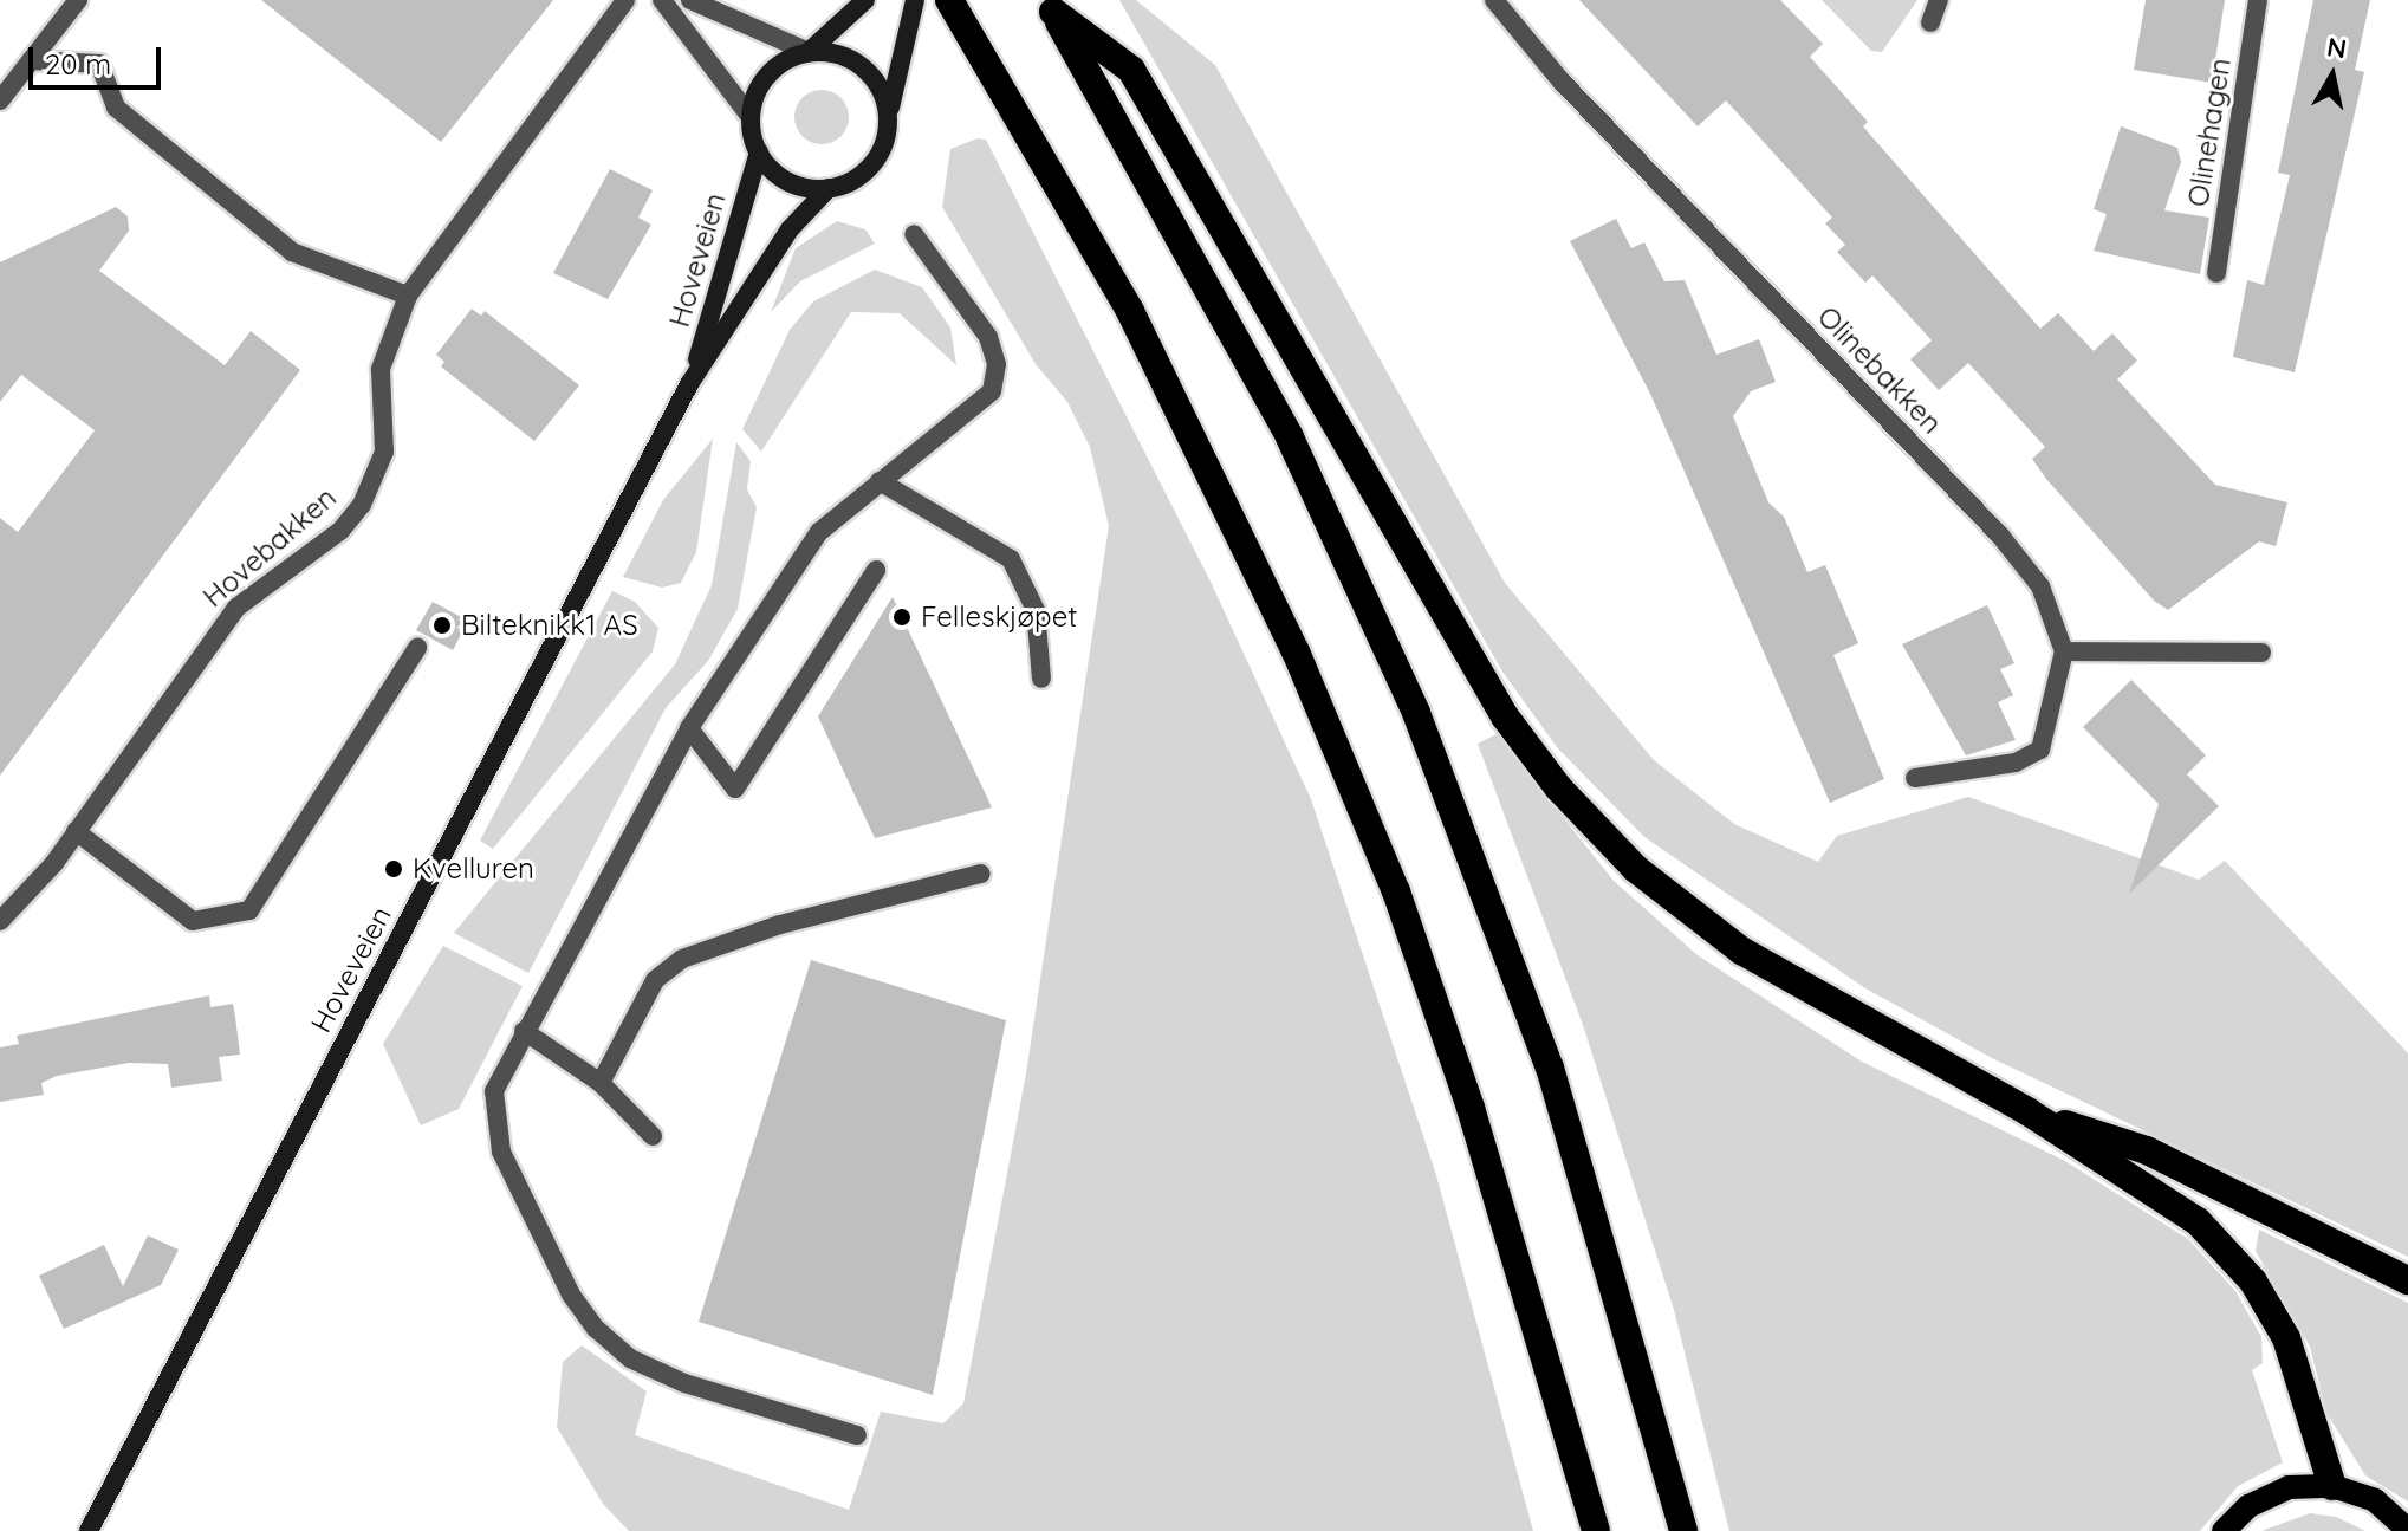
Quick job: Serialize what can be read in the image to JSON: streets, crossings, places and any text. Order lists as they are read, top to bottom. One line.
{"streets":{"main road":["Hoveveien"],"street":["Olinehagen","Olinebakken","Hovebakken"]},"places":["Felleskjøpet","Bilteknikk1 AS","Kvelluren"],"scale_bar":"20 m","north":"top"}
